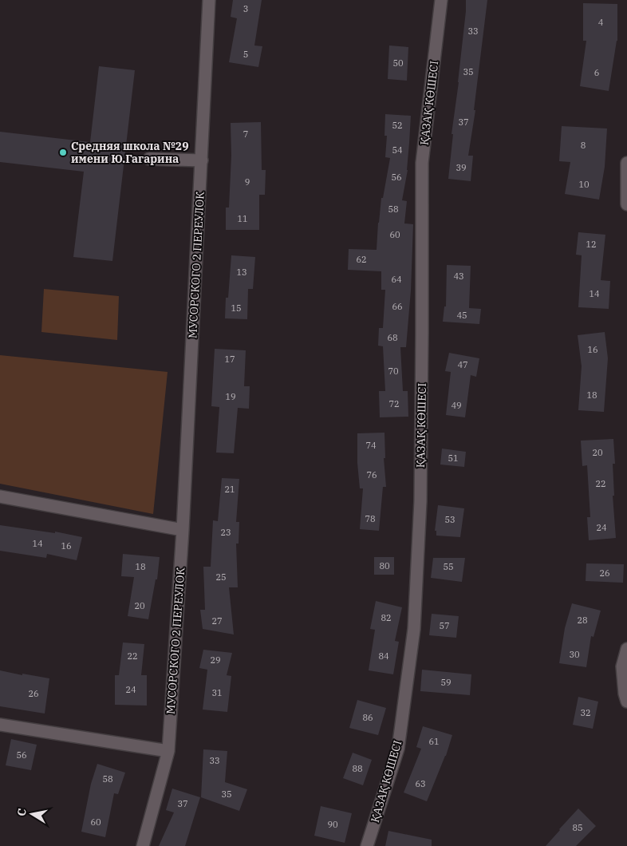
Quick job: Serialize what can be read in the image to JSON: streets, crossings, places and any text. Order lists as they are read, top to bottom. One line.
{"streets":{"street":["ҚАЗАҚ КӨШЕСІ","МУСОРСКОГО 2 ПЕРЕУЛОК"]},"places":["Средняя школа №29 имени Ю.Гагарина"],"house_numbers":["3","4","33","5","50","35","6","37","52","7","8","54","39","56","9","10","58","11","60","12","62","13","43","64","14","66","15","45","68","16","17","47","70","18","19","72","49","74","20","51","76","22","21","78","53","24","23","14","16","80","18","55","26","25","20","82","28","27","57","30","22","84","29","59","24","31","26","32","86","61","56","33","88","58","63","35","37","60","90","85"],"north":"left"}
